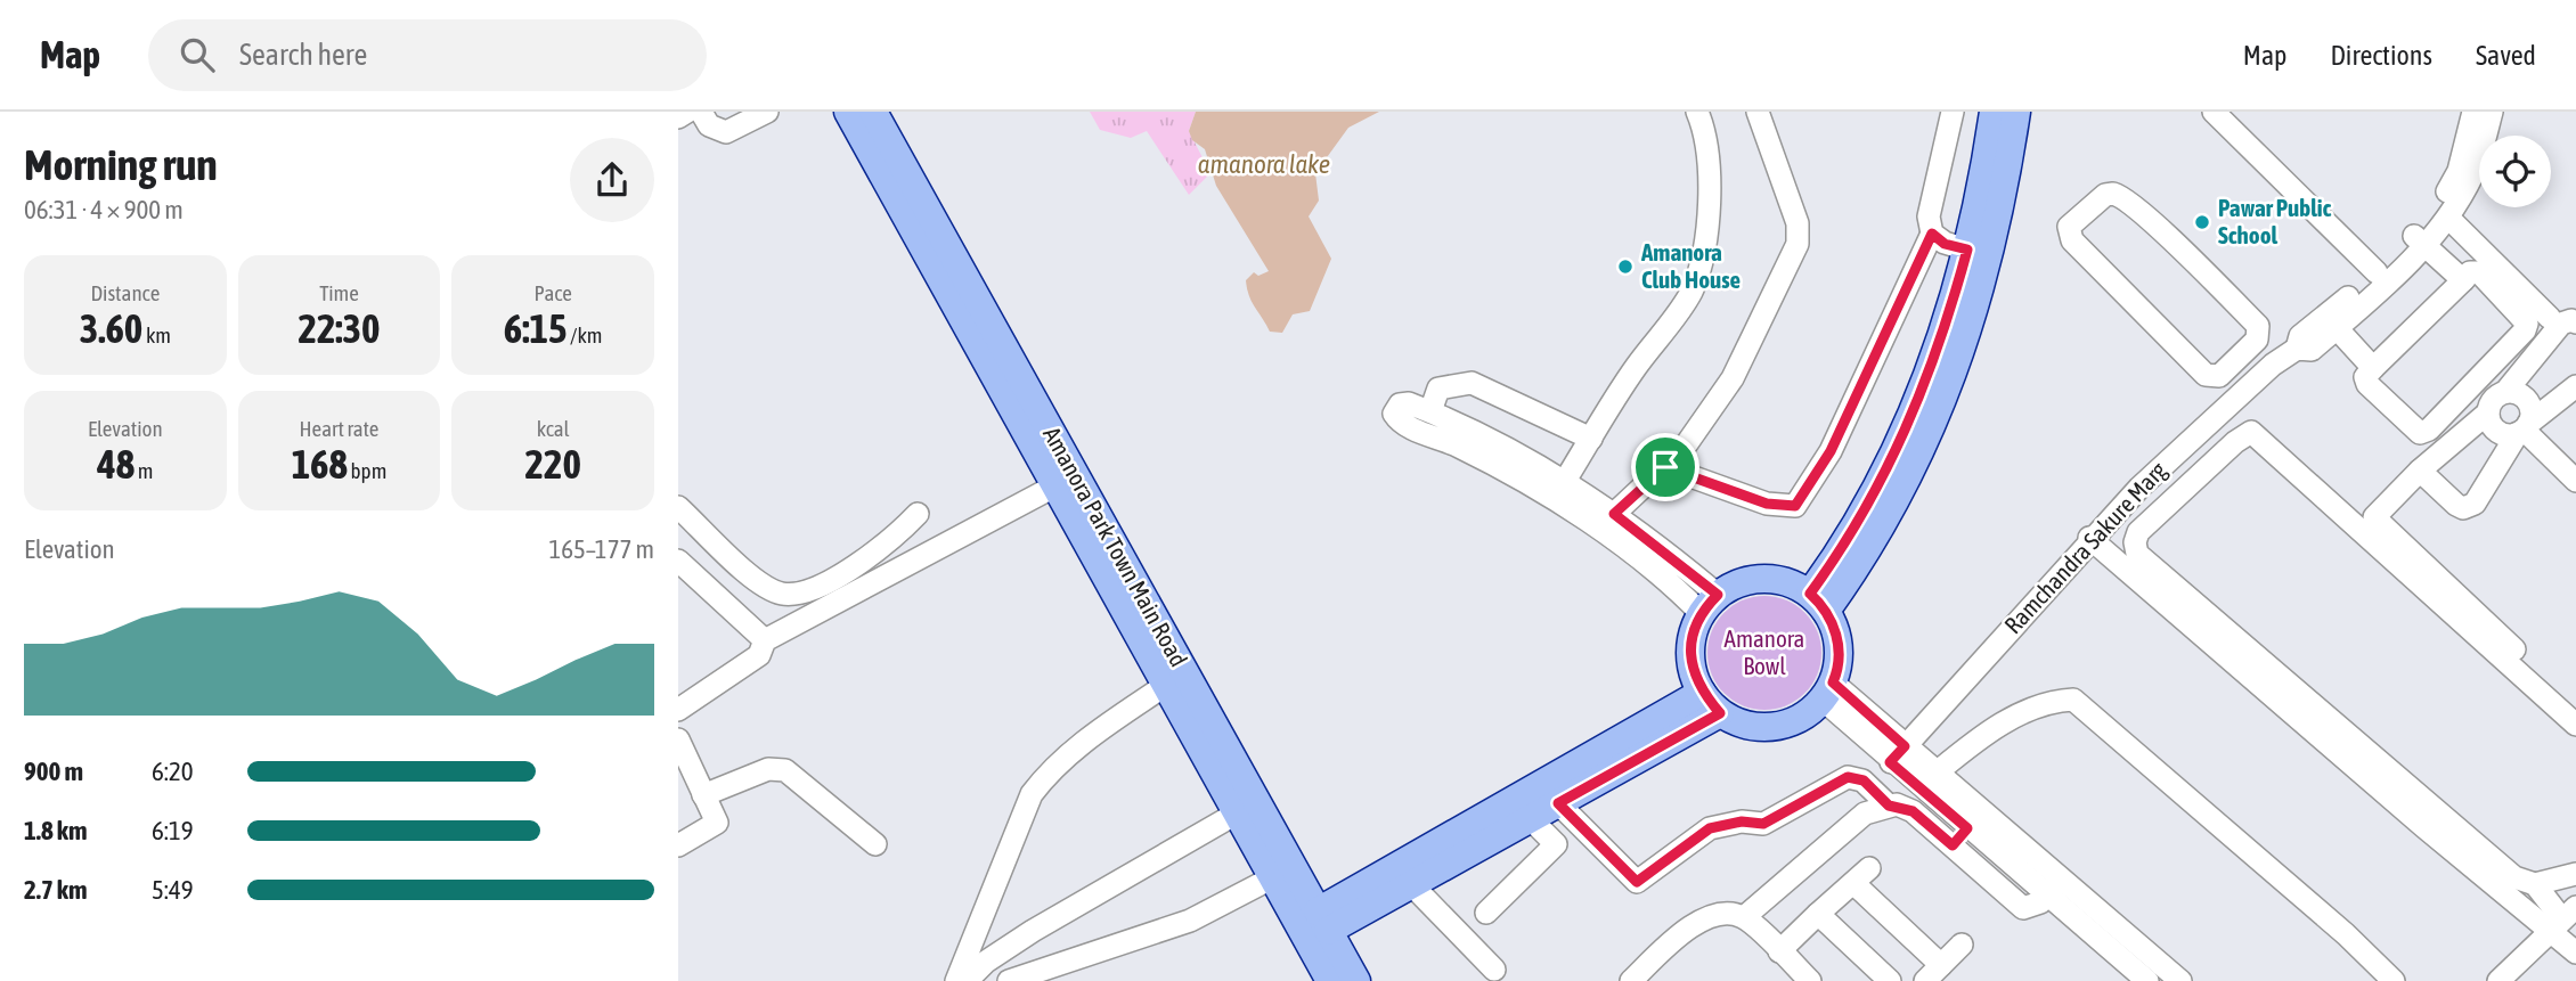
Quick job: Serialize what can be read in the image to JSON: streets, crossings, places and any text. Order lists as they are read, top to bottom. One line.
{"streets":{"main road":["Amanora Park Town Main Road"],"street":["Ramchandra Sakure Marg"]},"water":["amanora lake"],"parks":["Amanora Bowl"],"places":["Pawar Public School","Amanora Club House"],"page":{"header":"Map","search":"Search here","nav":["Map","Directions","Saved"],"heading":["Morning run","06:31 · 4 × 900 m"],"stats":[["Distance","3.60 km"],["Time","22:30"],["Pace","6:15 /km"],["Elevation","48 m"],["Heart rate","168 bpm"],["kcal","220"]],"chart":["Elevation","165–177 m"],"list":[{"name":"900 m","note":"6:20"},{"name":"1.8 km","note":"6:19"},{"name":"2.7 km","note":"5:49"}]}}
